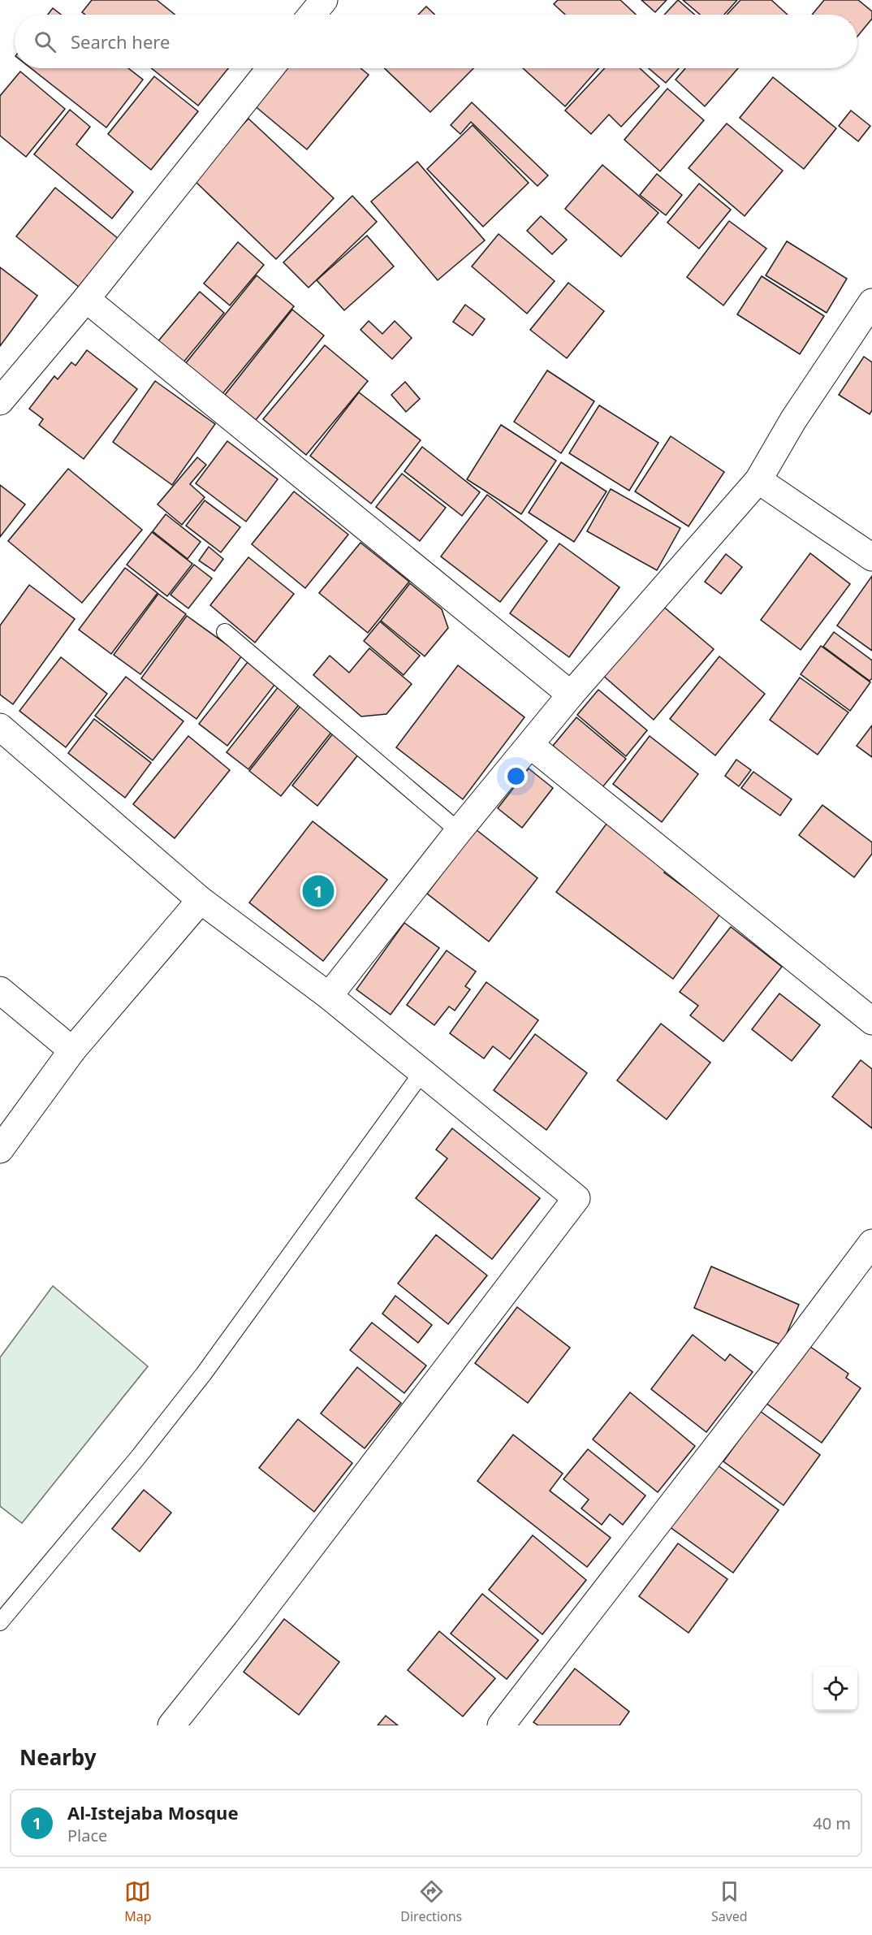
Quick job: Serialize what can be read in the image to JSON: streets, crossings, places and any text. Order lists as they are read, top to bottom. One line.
{"page":{"search":"Search here","pins":"1","heading":"Nearby","list":[{"mark":"1","name":"Al-Istejaba Mosque","note":"Place","value":"40 m"}],"nav":["Map","Directions","Saved"]}}
